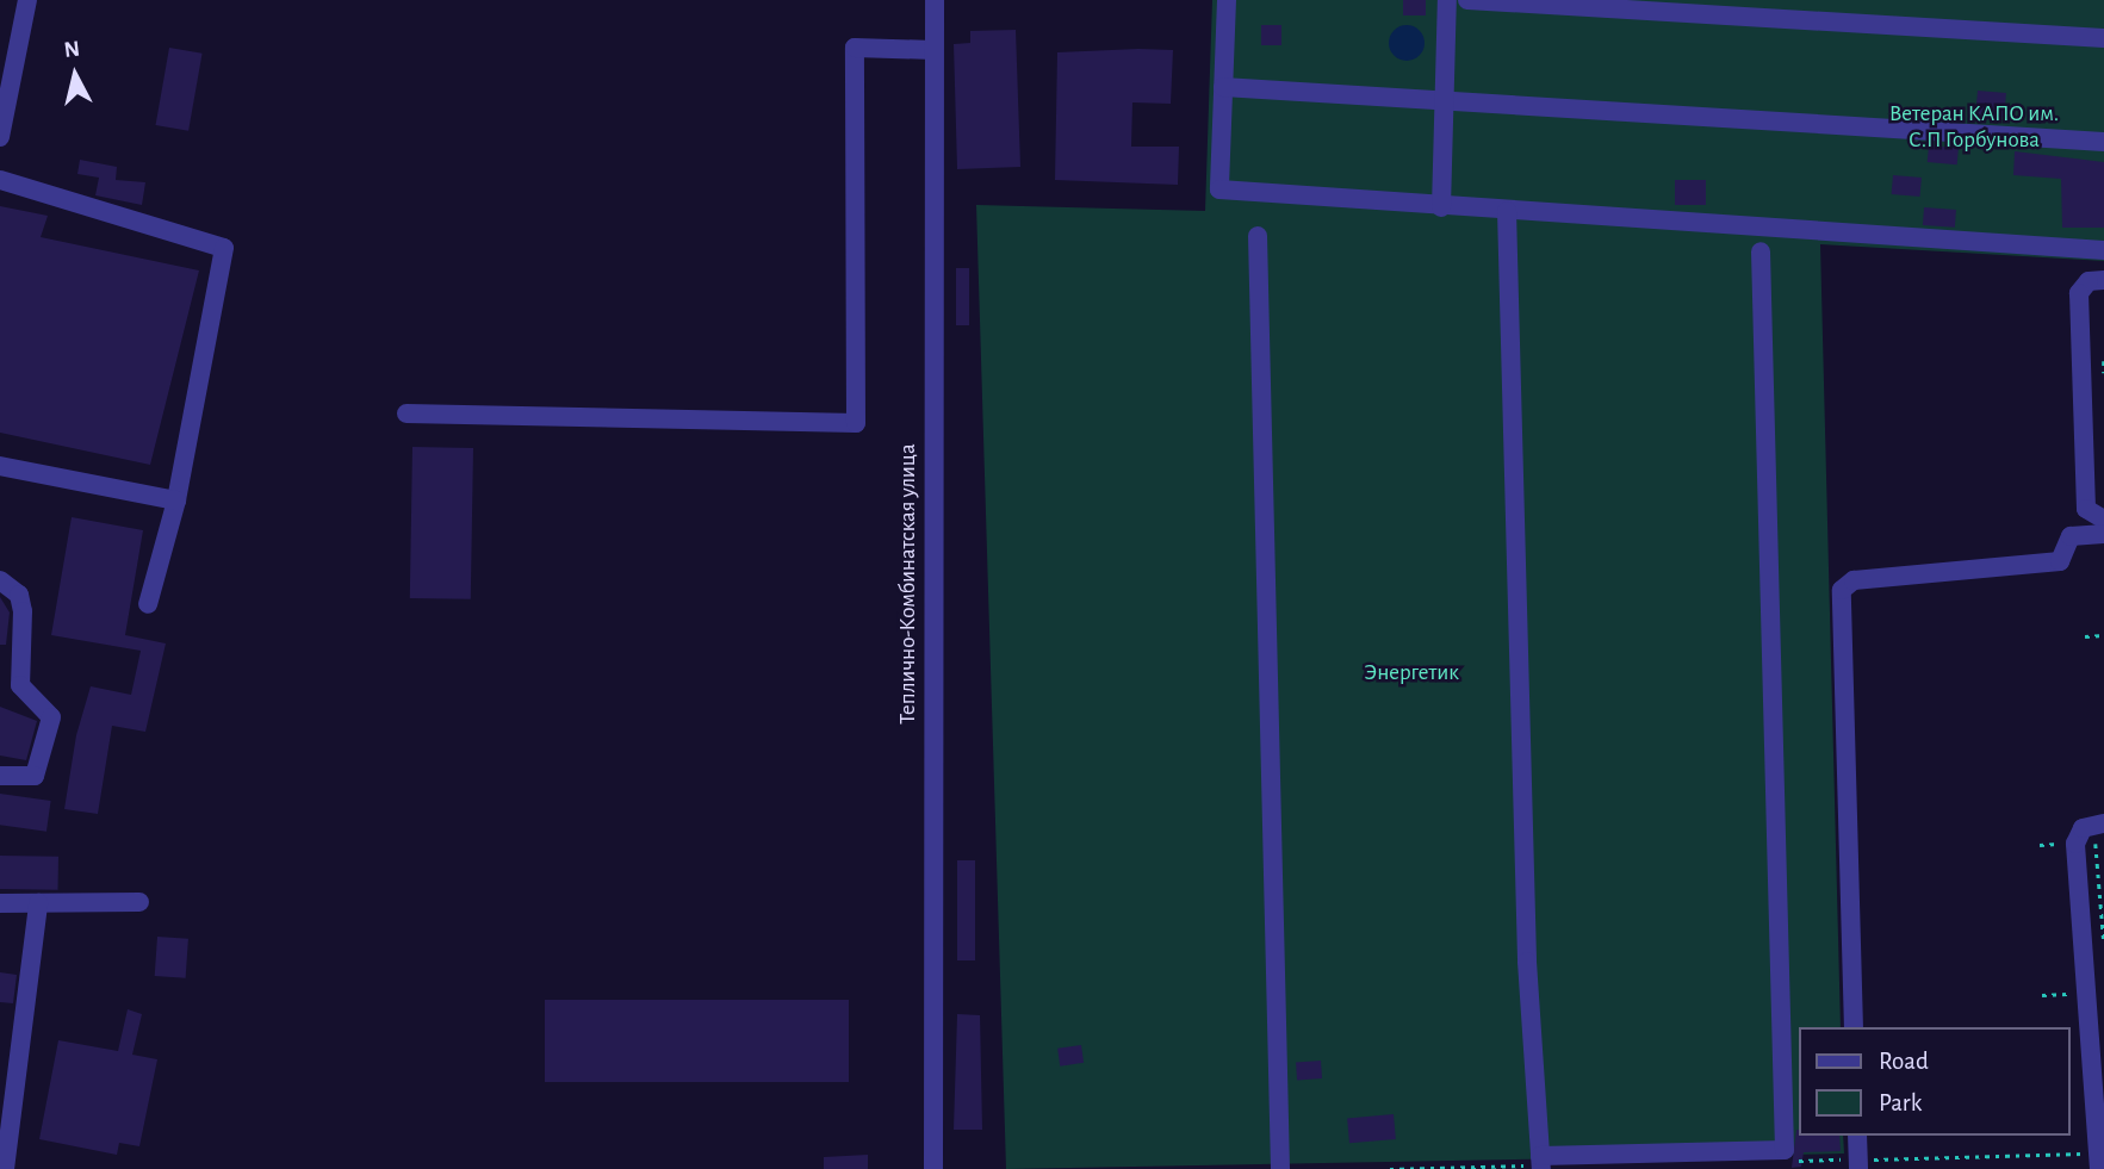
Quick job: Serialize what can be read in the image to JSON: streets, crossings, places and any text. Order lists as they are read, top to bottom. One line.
{"streets":{"street":["Теплично-Комбинатская улица"]},"parks":["Ветеран КАПО им. С.П Горбунова","Энергетик"],"legend":["Road","Park"],"north":"top"}
